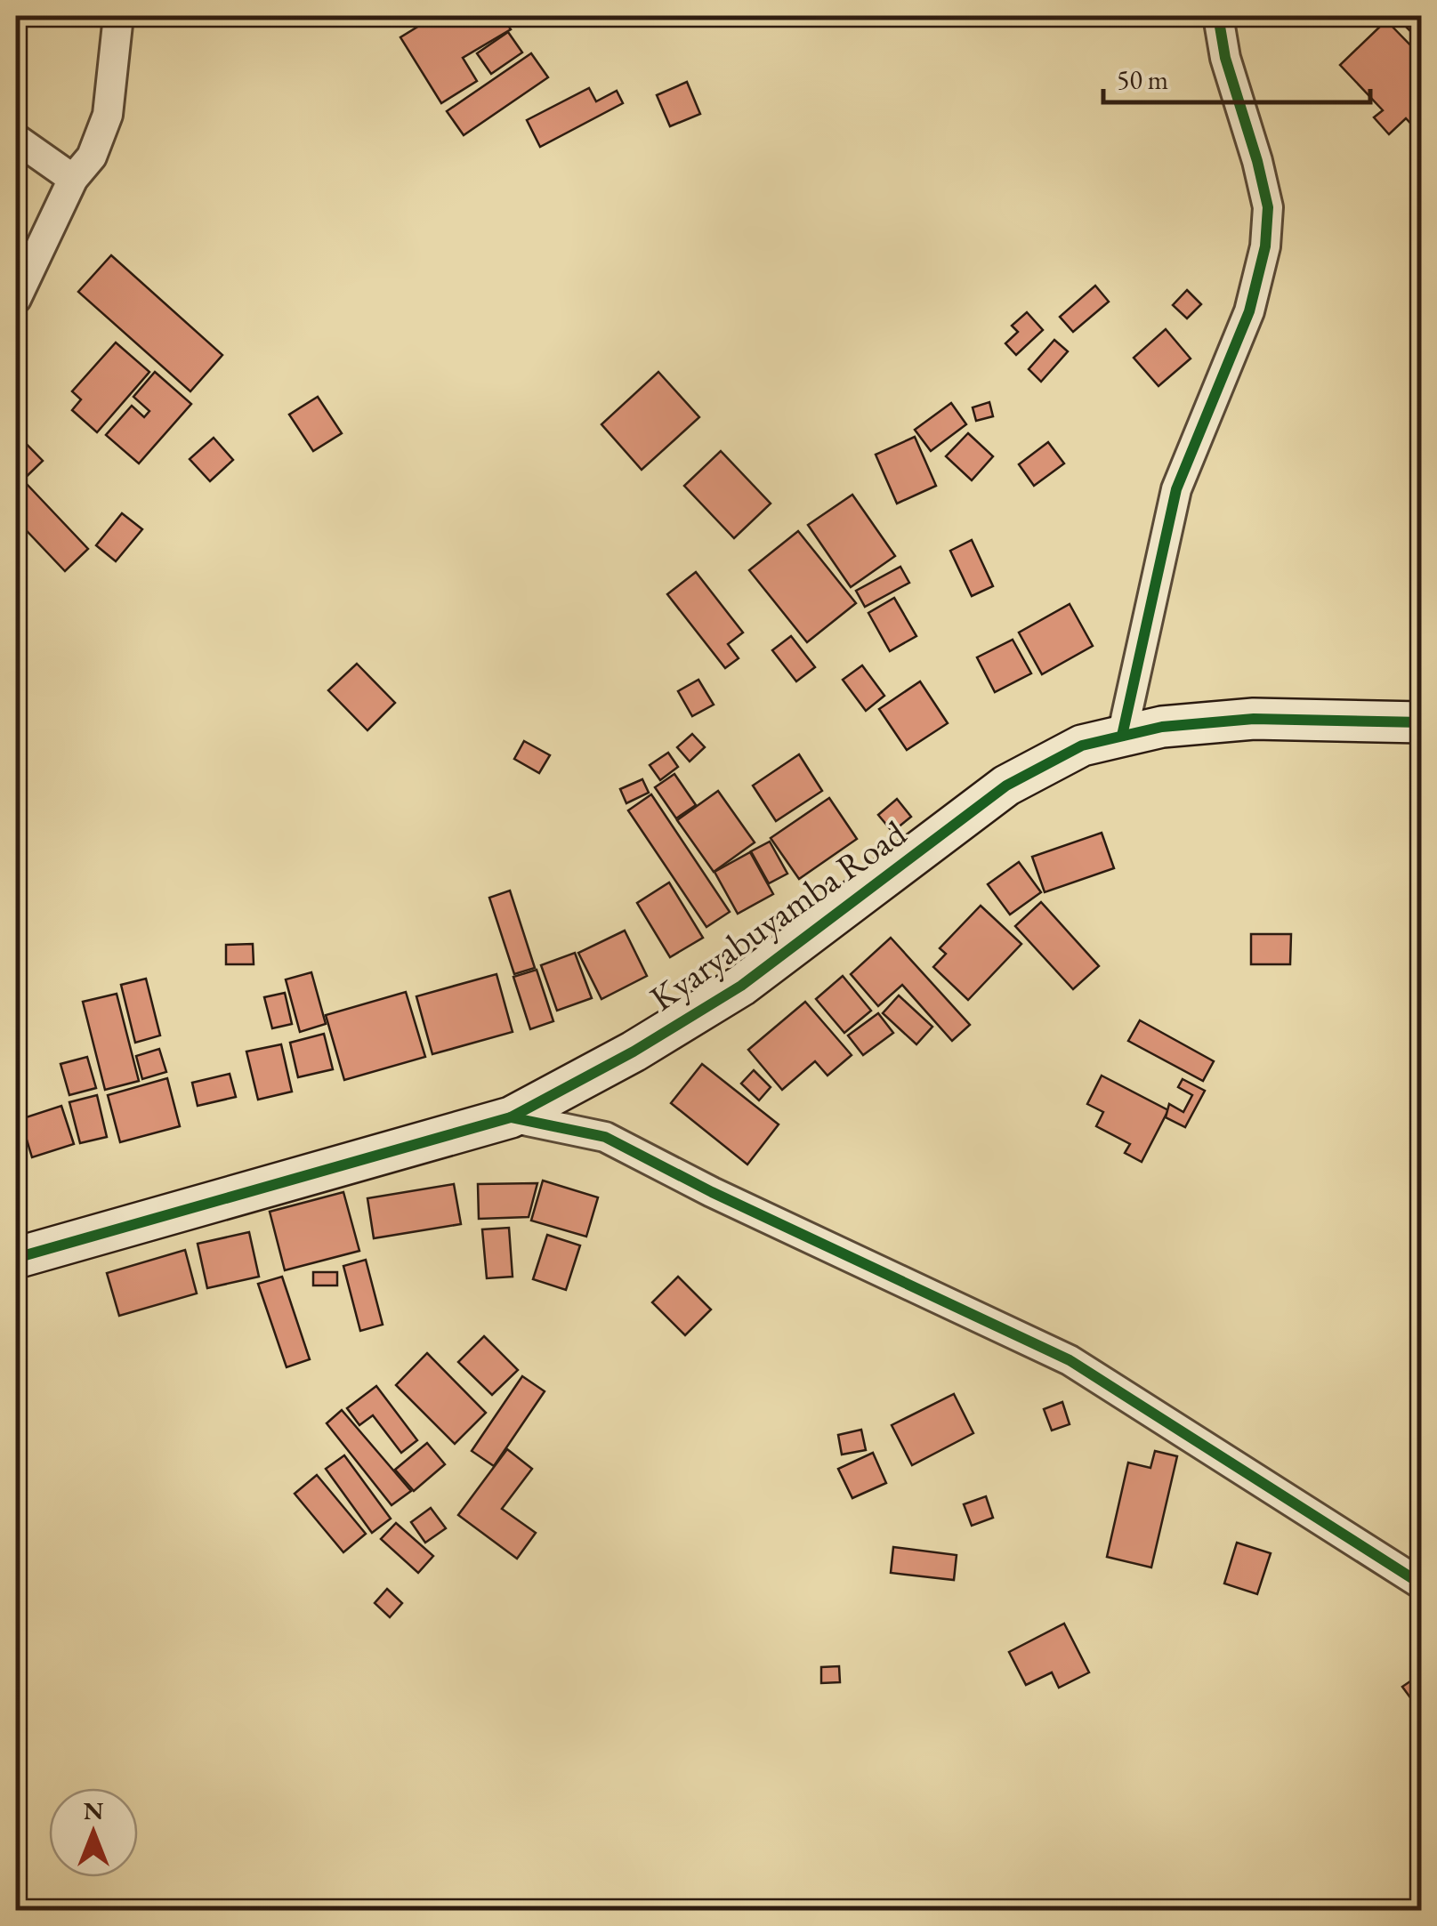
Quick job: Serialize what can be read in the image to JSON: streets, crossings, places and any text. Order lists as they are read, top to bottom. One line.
{"streets":{"street":["Kyaryabuyamba Road"]},"scale_bar":"50 m","north":"top"}
